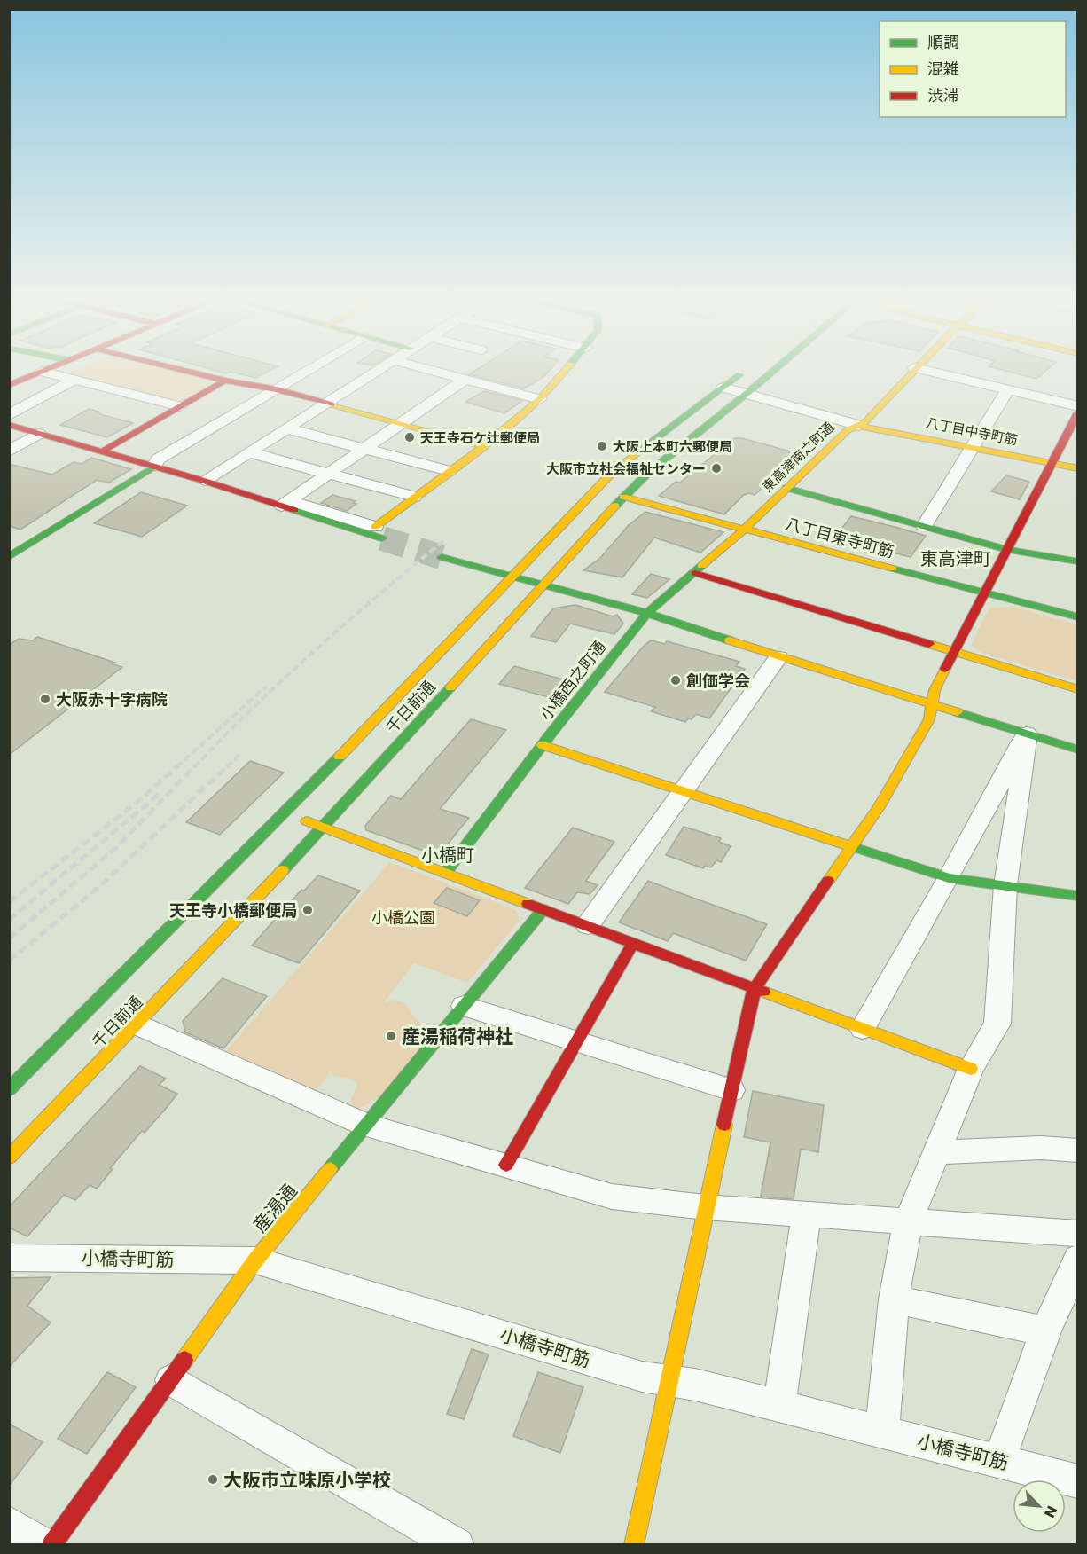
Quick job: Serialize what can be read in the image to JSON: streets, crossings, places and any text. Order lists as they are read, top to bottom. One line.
{"streets":{"street":["八丁目中寺町筋","東高津南之町通","八丁目東寺町筋","小橋西之町通","千日前通","産湯通","小橋寺町筋"]},"crossings":[["八丁目中寺町筋","東高津南之町通"],["東高津南之町通","八丁目東寺町筋"],["東高津南之町通","小橋西之町通"],["八丁目東寺町筋","小橋西之町通"],["八丁目東寺町筋","千日前通"],["産湯通","小橋寺町筋"]],"districts":["東高津町","小橋町"],"parks":["小橋公園"],"places":["天王寺石ケ辻郵便局","大阪上本町六郵便局","大阪市立社会福祉センター","創価学会","大阪赤十字病院","天王寺小橋郵便局","産湯稲荷神社","大阪市立味原小学校"],"legend":["順調","混雑","渋滞"],"north":"bottom right"}
